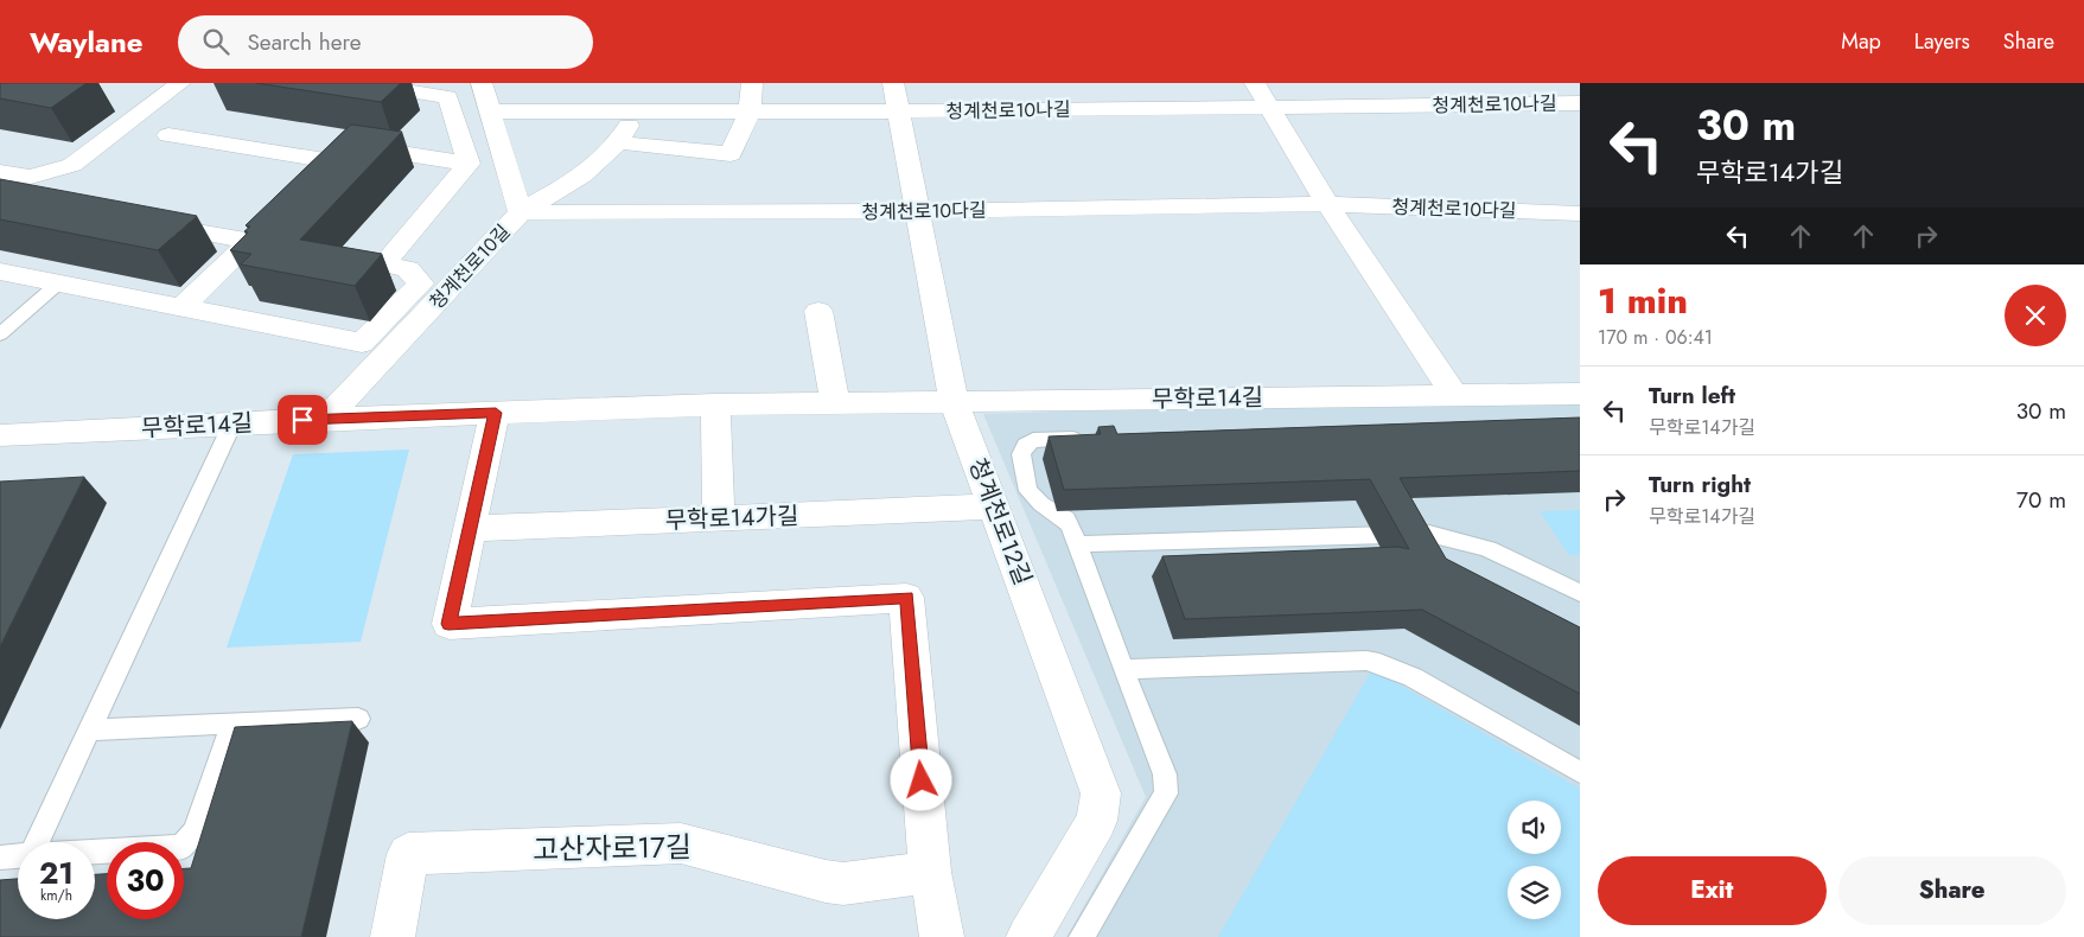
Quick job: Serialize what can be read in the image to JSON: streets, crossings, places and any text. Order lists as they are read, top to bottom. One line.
{"streets":{"street":["청계천로10나길","청계천로10다길","청계천로10길","무학로14길","무학로14가길","청계천로12길","고산자로17길"]},"crossings":[["청계천로10나길","청계천로10길"],["청계천로10나길","청계천로12길"],["청계천로10다길","청계천로10길"],["청계천로10다길","청계천로12길"],["청계천로10길","무학로14길"],["무학로14길","청계천로12길"],["무학로14가길","청계천로12길"]],"page":{"header":"Waylane","search":"Search here","nav":["Map","Layers","Share"],"turn":["30 m","무학로14가길"],"heading":["1 min","170 m · 06:41"],"list":[{"name":"Turn left","note":"무학로14가길","value":"30 m"},{"name":"Turn right","note":"무학로14가길","value":"70 m"}],"speed":"21 km/h","limit":"30","buttons":["Exit","Share"]}}
